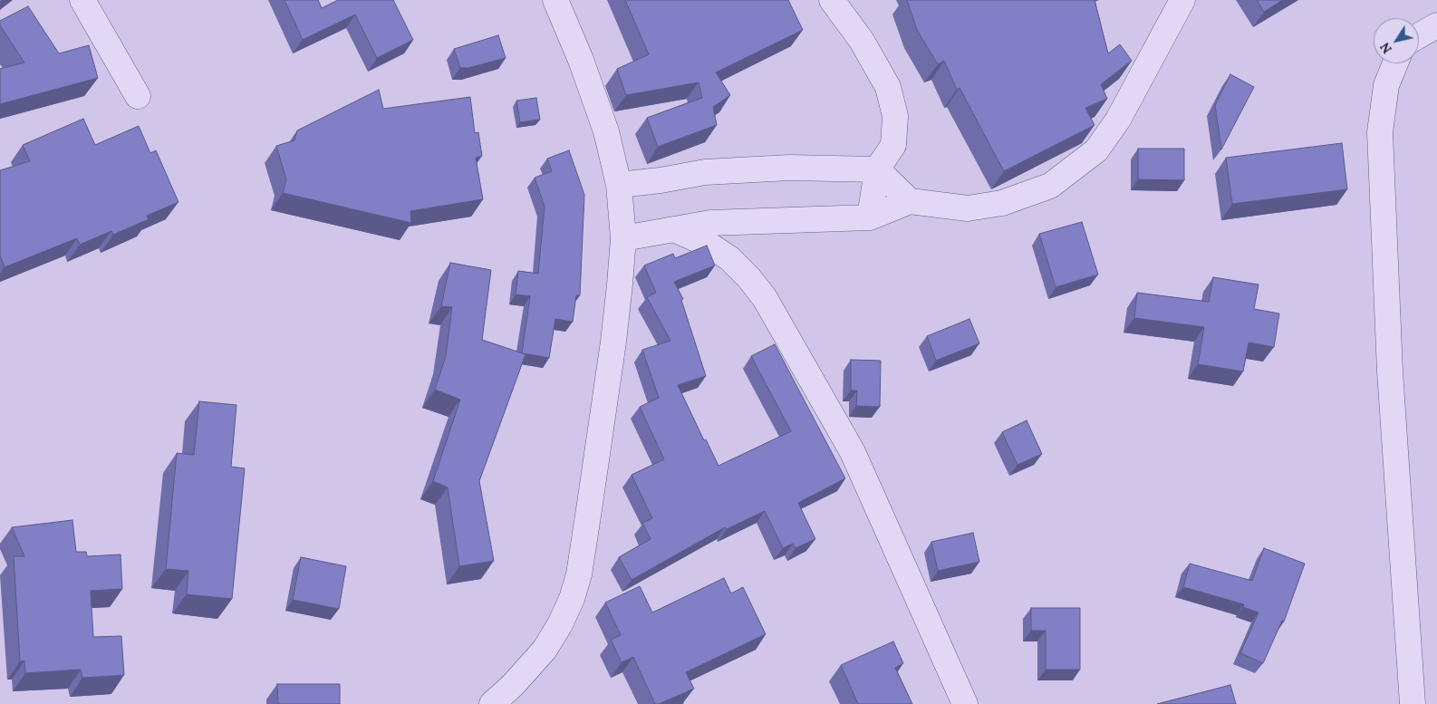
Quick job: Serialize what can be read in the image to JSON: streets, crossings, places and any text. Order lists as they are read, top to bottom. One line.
{"north":"bottom left"}
